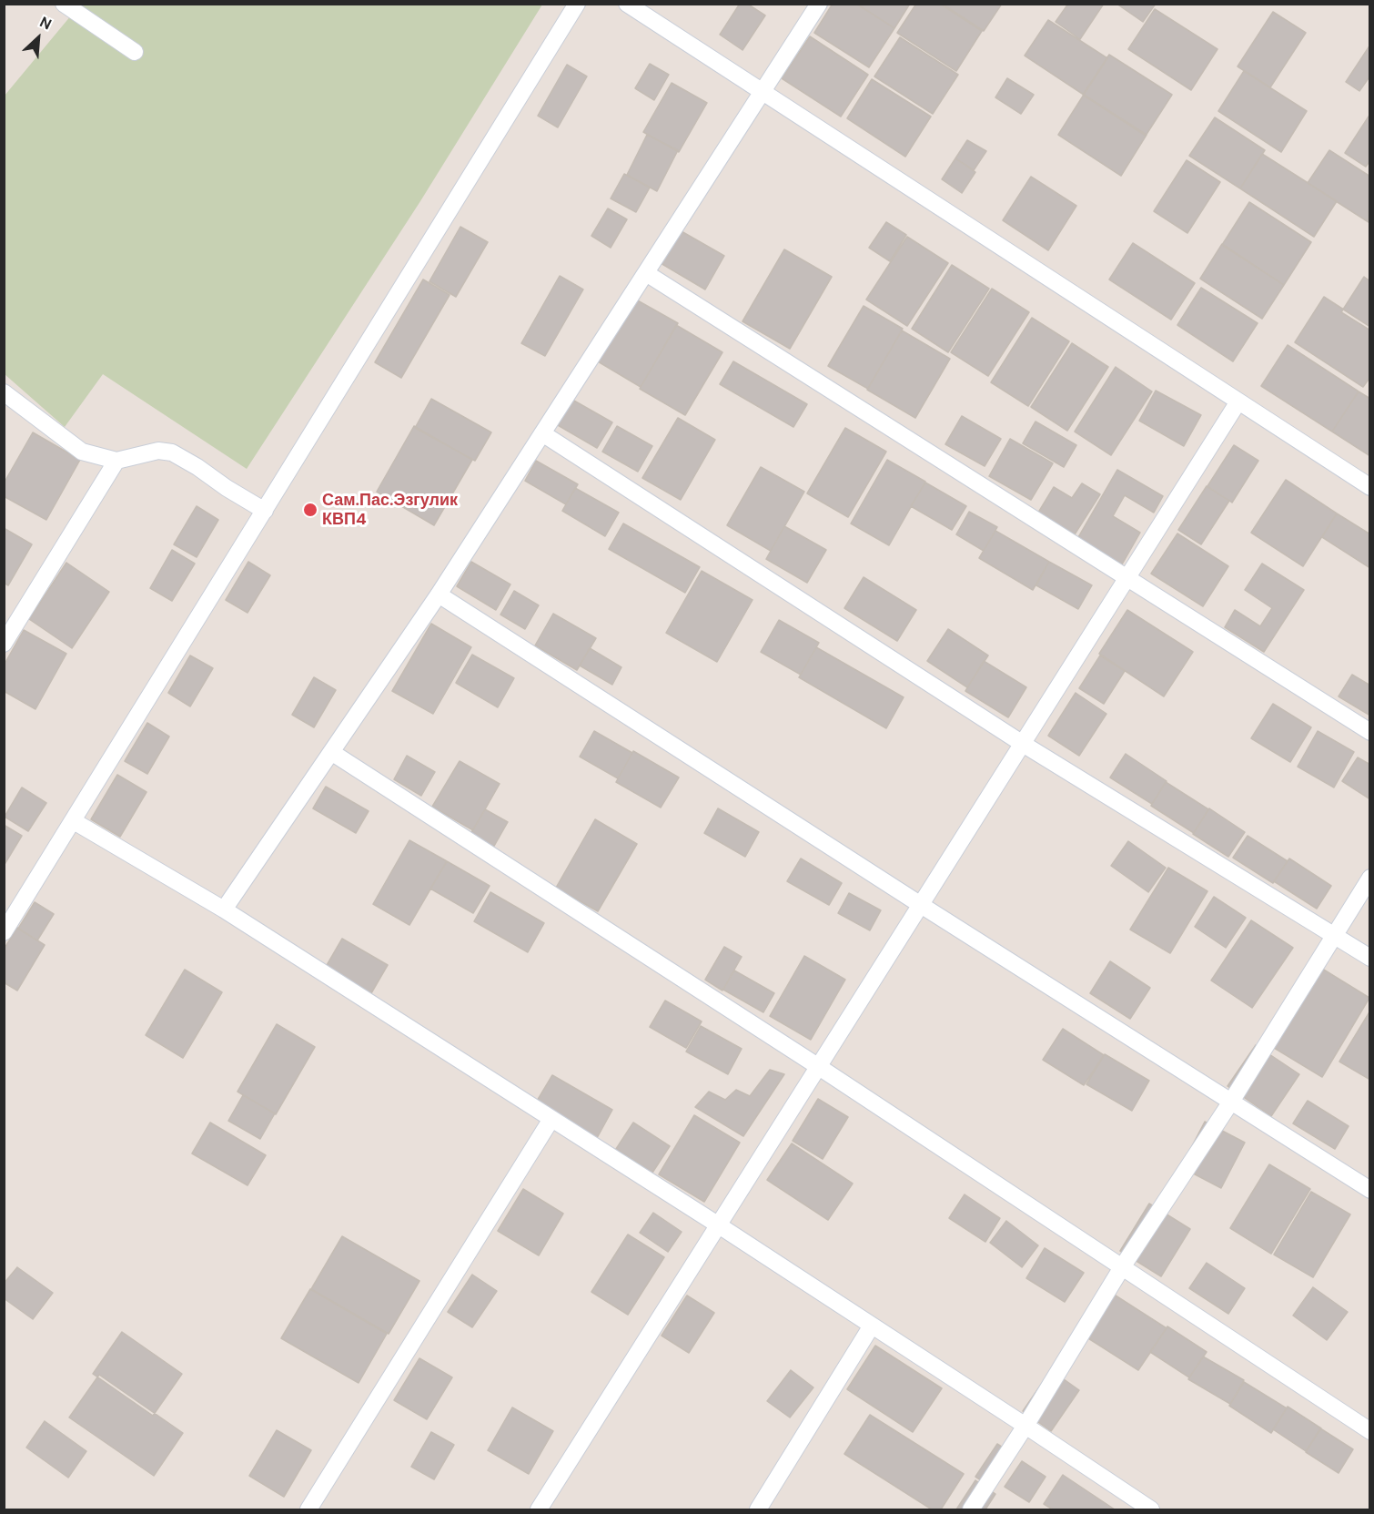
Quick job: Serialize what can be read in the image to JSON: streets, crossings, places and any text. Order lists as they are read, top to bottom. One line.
{"places":["Сам.Пас.Эзгулик КВП4"],"north":"top right"}
